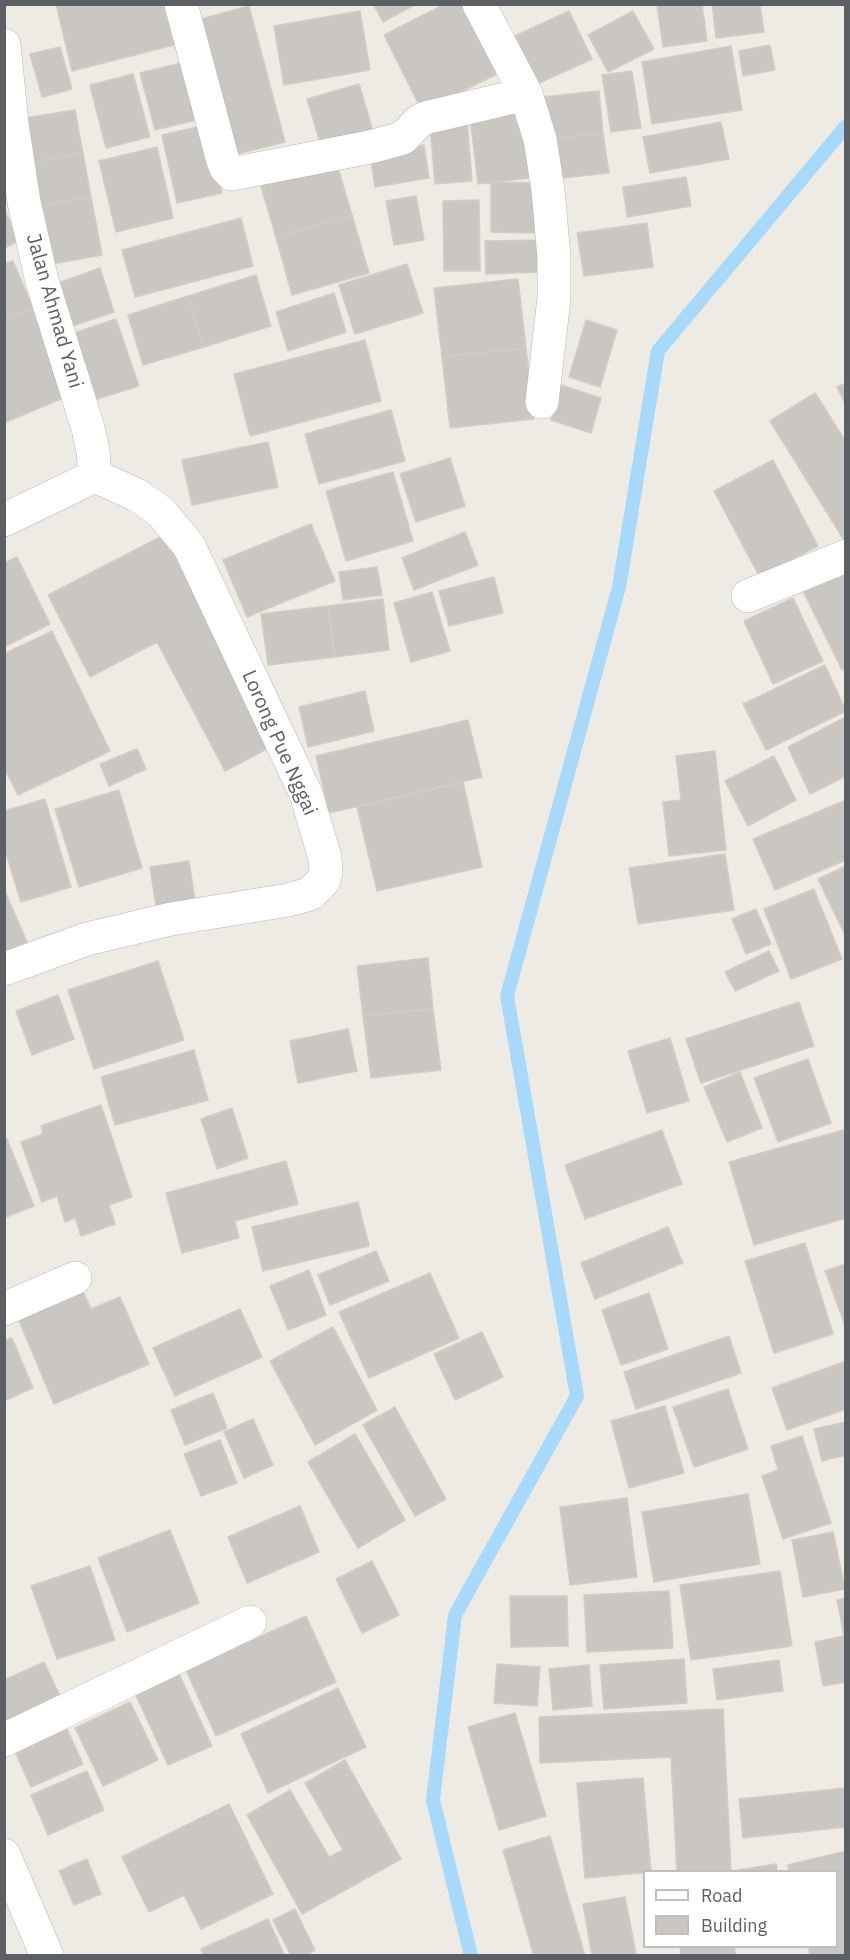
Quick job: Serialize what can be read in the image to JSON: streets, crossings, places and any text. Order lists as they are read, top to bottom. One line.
{"streets":{"street":["Jalan Ahmad Yani","Lorong Pue Nggai"]},"crossings":[["Jalan Ahmad Yani","Lorong Pue Nggai"]],"legend":["Road","Building"]}
